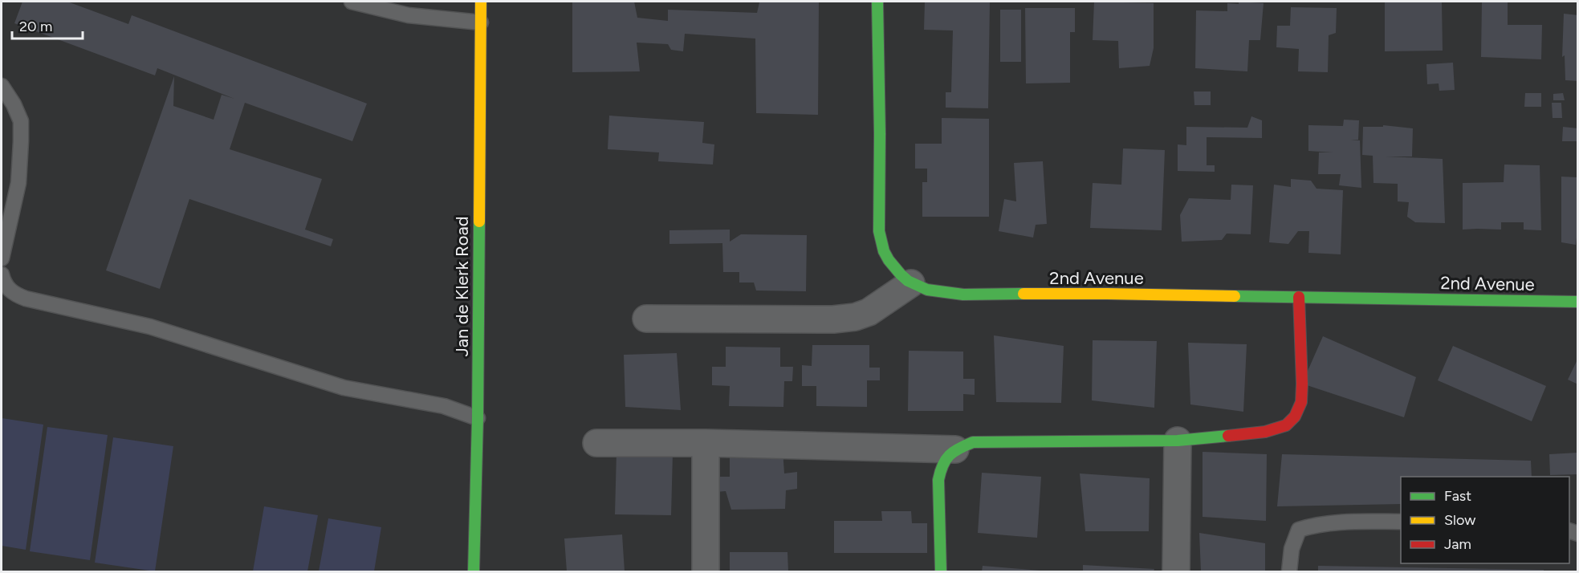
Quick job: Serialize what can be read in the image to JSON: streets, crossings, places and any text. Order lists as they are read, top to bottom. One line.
{"streets":{"street":["2nd Avenue","Jan de Klerk Road"]},"legend":["Fast","Slow","Jam"],"scale_bar":"20 m"}
